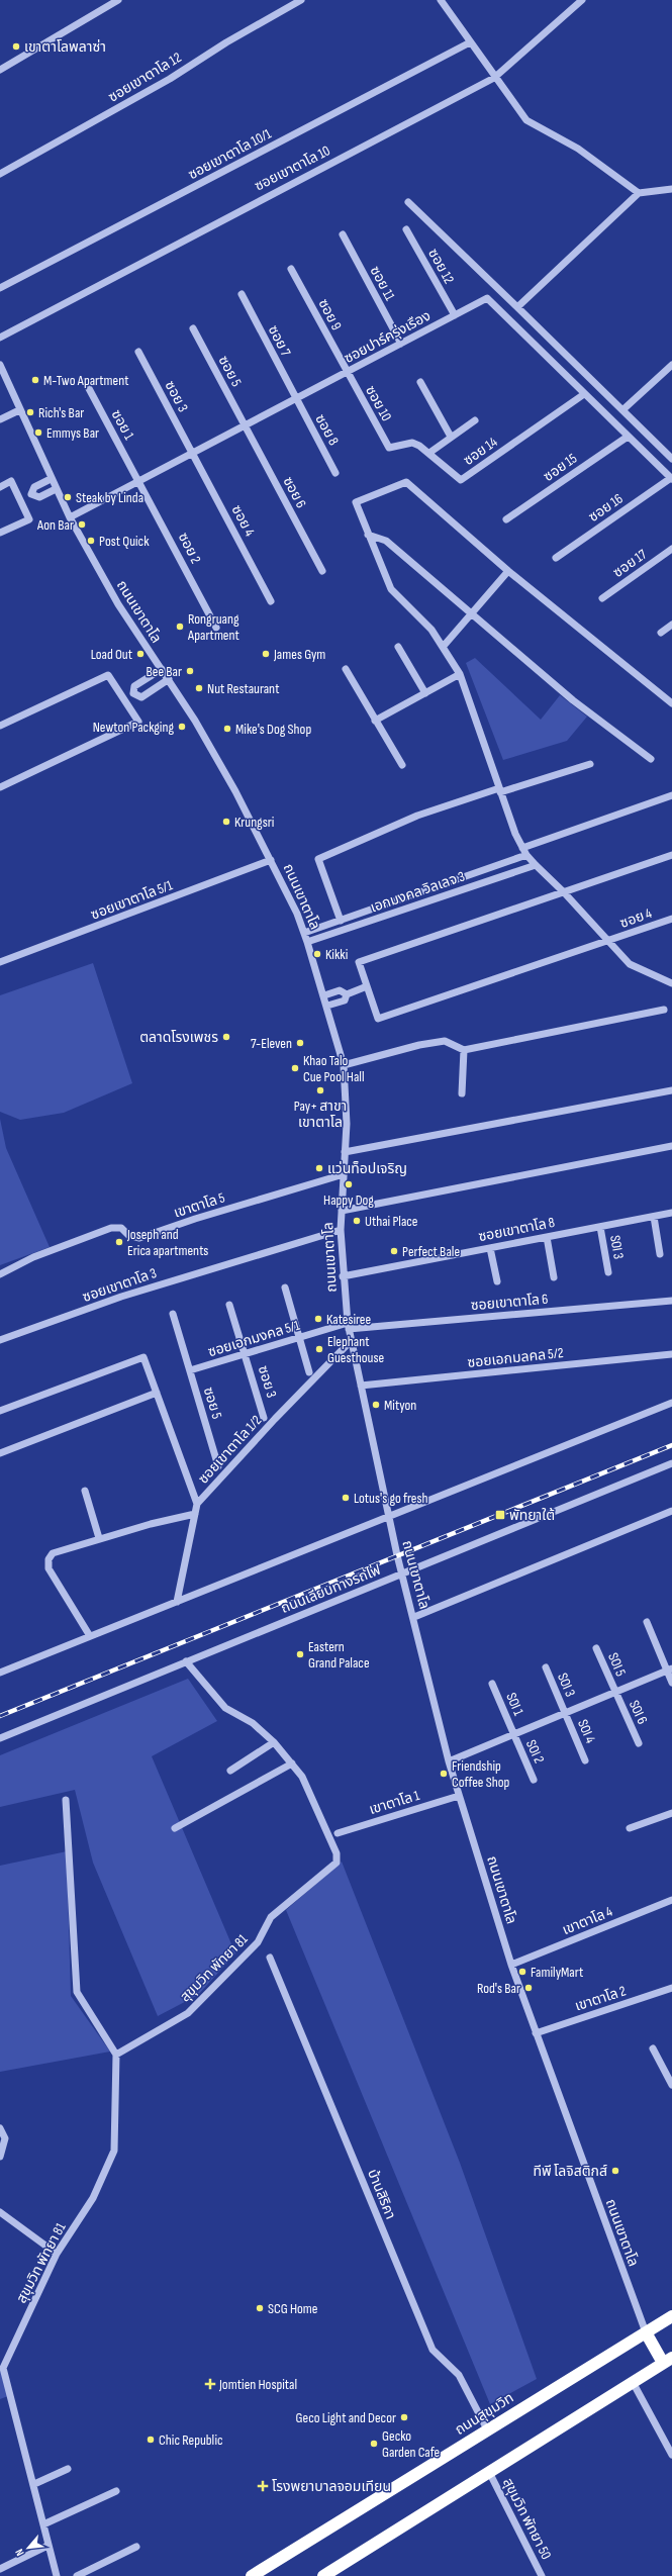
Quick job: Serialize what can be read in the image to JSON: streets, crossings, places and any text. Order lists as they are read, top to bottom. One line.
{"streets":{"highway":["ถนนสุขุมวิท"],"street":["ซอยเขาตาโล 12","ซอยเขาตาโล 10/1","ซอยเขาตาโล 10","ซอย 12","ซอย 11","ซอย 9","ซอยปาร์ครุ่งเรือง","ซอย 7","ซอย 5","ซอย 3","ซอย 10","ซอย 1","ซอย 8","ซอย 14","ซอย 15","ซอย 6","ซอย 16","ซอย 4","ซอย 2","ซอย 17","ถนนเขาตาโล","เอกมงคล วิลเลจ 3","ซอยเขาตาโล 5/1","เขาตาโล 5","ซอยเขาตาโล 8","SOI 3","ซอยเขาตาโล 3","ซอยเขาตาโล 6","ซอยเอกมงคล 5/1","ซอยเอกมลคล 5/2","ซอยเขาตาโล 1/2","ถนนเลียบทางรถไฟ","SOI 5","SOI 1","SOI 6","SOI 4","SOI 2","เขาตาโล 1","เขาตาโล 4","สุขุมวิท พัทยา 81","เขาตาโล 2","บ้านสิริคา","สุขุมวิท พัทยา 50"]},"crossings":[["ซอย 12","ซอยปาร์ครุ่งเรือง"],["ซอย 11","ซอยปาร์ครุ่งเรือง"],["ซอย 9","ซอยปาร์ครุ่งเรือง"],["ซอย 9","ซอย 10"],["ซอยปาร์ครุ่งเรือง","ซอย 7"],["ซอยปาร์ครุ่งเรือง","ซอย 5"],["ซอยปาร์ครุ่งเรือง","ซอย 3"],["ซอยปาร์ครุ่งเรือง","ซอย 10"],["ซอยปาร์ครุ่งเรือง","ซอย 1"],["ซอยปาร์ครุ่งเรือง","ซอย 8"],["ซอยปาร์ครุ่งเรือง","ซอย 14"],["ซอยปาร์ครุ่งเรือง","ซอย 15"],["ซอยปาร์ครุ่งเรือง","ซอย 6"],["ซอยปาร์ครุ่งเรือง","ซอย 16"],["ซอยปาร์ครุ่งเรือง","ซอย 4"],["ซอยปาร์ครุ่งเรือง","ซอย 2"],["ซอยปาร์ครุ่งเรือง","ถนนเขาตาโล"],["ซอย 7","ซอย 8"],["ซอย 5","ซอย 6"],["ซอย 5","ซอยเอกมงคล 5/1"],["ซอย 3","ซอย 4"],["ซอย 3","ซอยเอกมงคล 5/1"],["ซอย 10","ซอย 14"],["ซอย 1","ซอย 2"],["ถนนเขาตาโล","เอกมงคล วิลเลจ 3"],["ถนนเขาตาโล","ซอยเขาตาโล 5/1"],["ถนนเขาตาโล","เขาตาโล 5"],["ถนนเขาตาโล","ซอยเขาตาโล 8"],["ถนนเขาตาโล","ซอยเขาตาโล 3"],["ถนนเขาตาโล","ซอยเขาตาโล 6"],["ถนนเขาตาโล","ซอยเอกมงคล 5/1"],["ถนนเขาตาโล","ซอยเอกมลคล 5/2"],["ถนนเขาตาโล","ซอยเขาตาโล 1/2"],["ถนนเขาตาโล","ถนนเลียบทางรถไฟ"],["ถนนเขาตาโล","เขาตาโล 1"],["ถนนเขาตาโล","เขาตาโล 4"],["ถนนเขาตาโล","เขาตาโล 2"],["ถนนเขาตาโล","ถนนสุขุมวิท"],["ซอยเขาตาโล 8","SOI 3"],["SOI 3","SOI 4"],["ซอยเขาตาโล 6","ซอยเอกมงคล 5/1"],["ถนนเลียบทางรถไฟ","สุขุมวิท พัทยา 81"],["SOI 5","SOI 6"],["SOI 1","SOI 2"],["บ้านสิริคา","ถนนสุขุมวิท"]],"places":{"other":["เขาตาโลพลาซ่า","M-Two Apartment","Rich's Bar","Emmys Bar","Steak by Linda","Aon Bar","Post Quick","Rongruang Apartment","Load Out","James Gym","Bee Bar","Nut Restaurant","Newton Packging","Mike's Dog Shop","Krungsri","Kikki","ตลาดโรงเพชร","7-Eleven","Khao Talo Cue Pool Hall","Pay+ สาขา เขาตาโล","แว่นท็อปเจริญ","Happy Dog","Uthai Place","Joseph and Erica apartments","Perfect Bale","Katesiree","Elephant Guesthouse","Mityon","Lotus's go fresh","Eastern Grand Palace","Friendship Coffee Shop","FamilyMart","Rod's Bar","ทีพี โลจิสติกส์","SCG Home","Geco Light and Decor","Chic Republic","Gecko Garden Cafe"],"transit":["พัทยาใต้"],"health":["Jomtien Hospital","โรงพยาบาลจอมเทียน"]},"north":"bottom left"}
